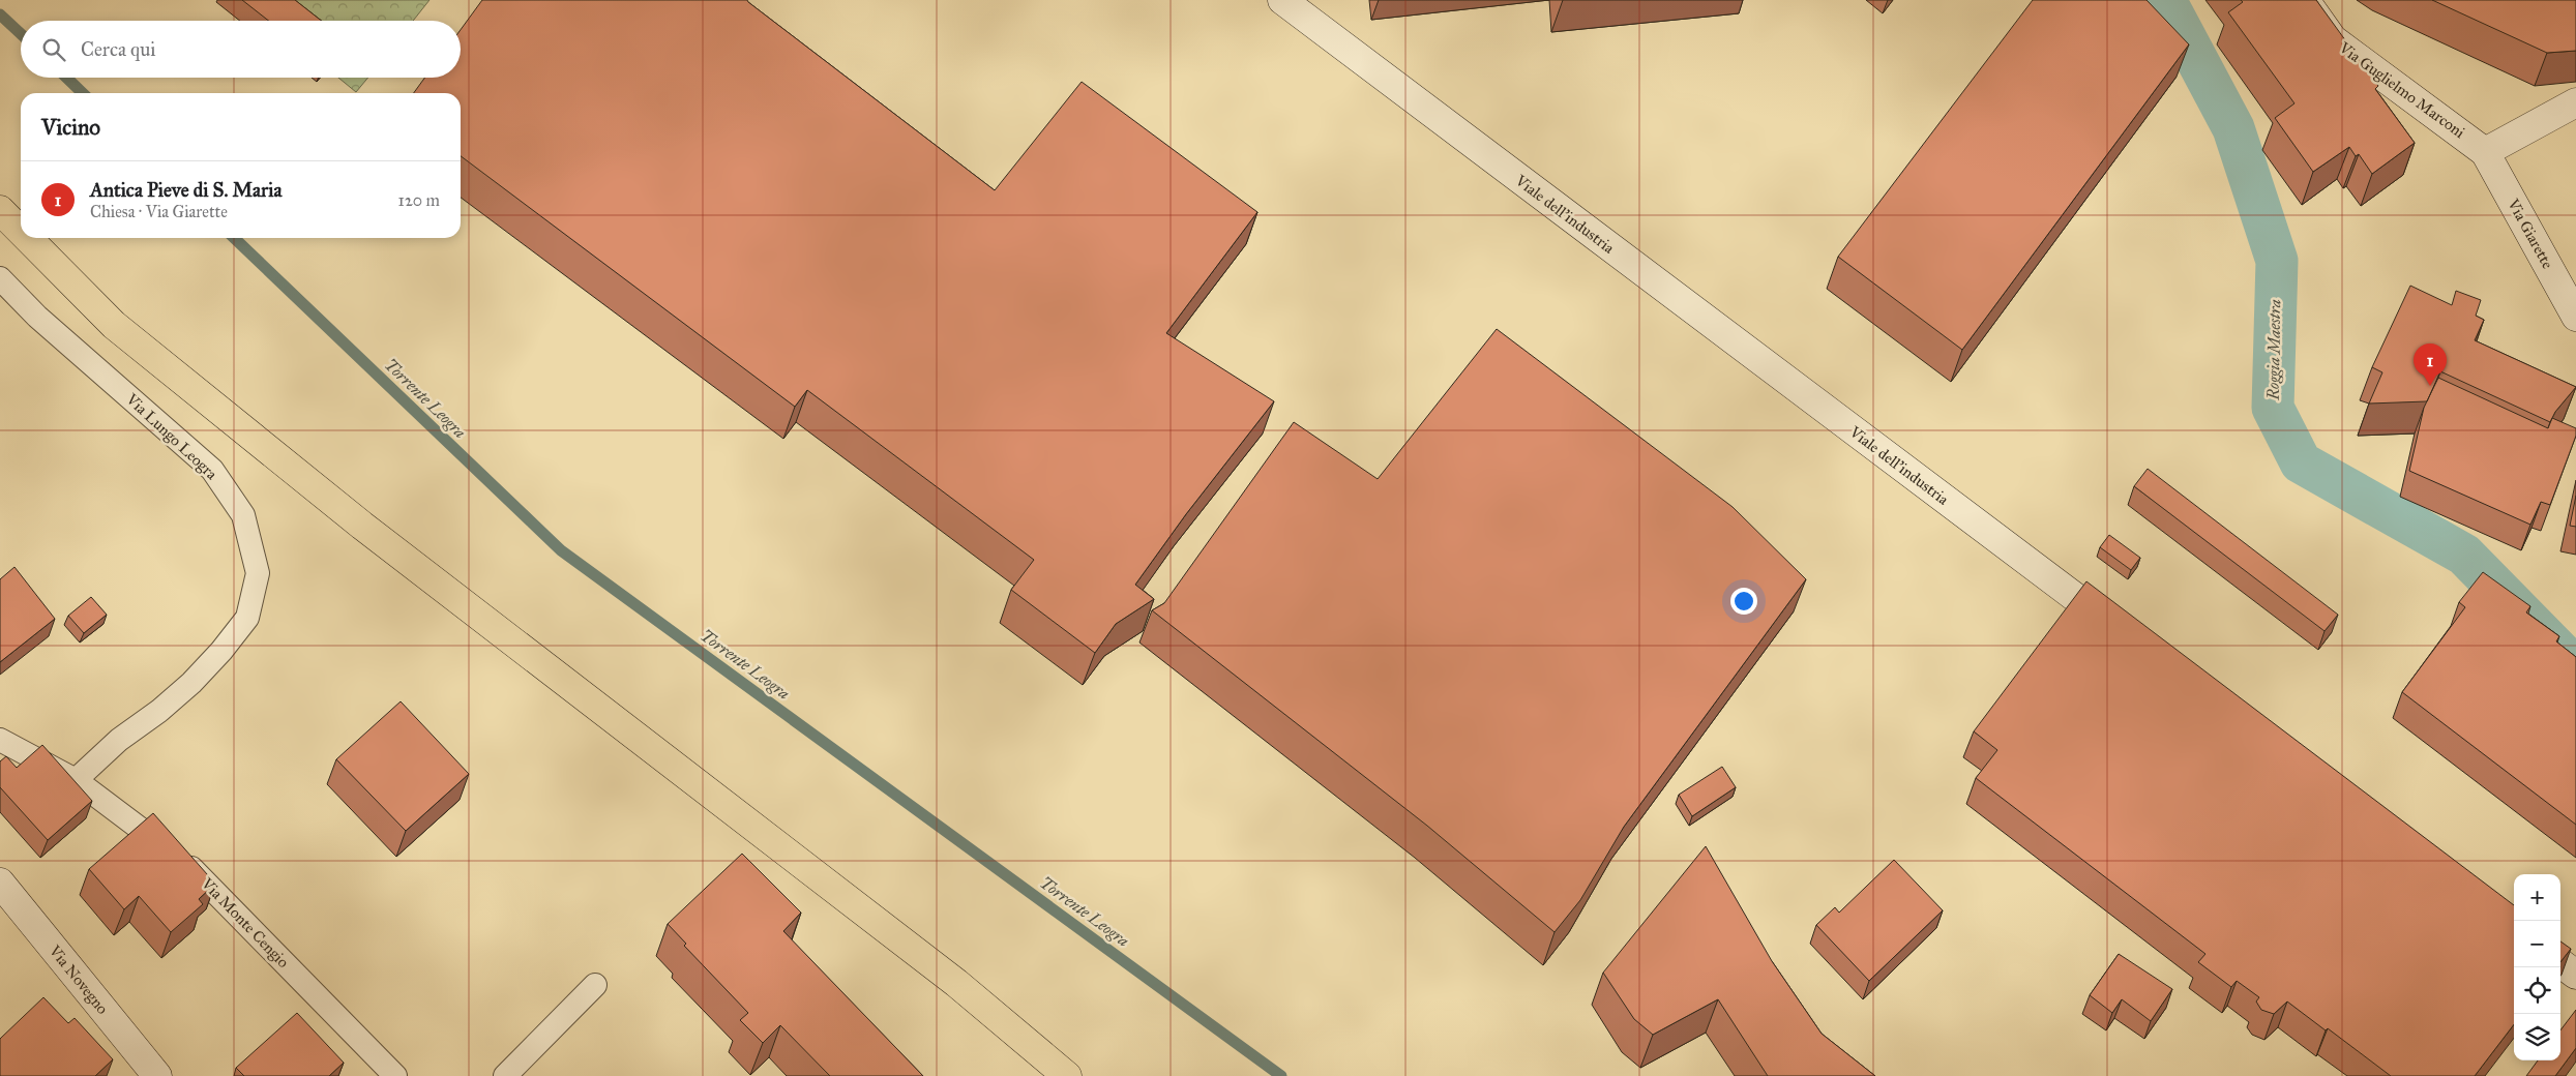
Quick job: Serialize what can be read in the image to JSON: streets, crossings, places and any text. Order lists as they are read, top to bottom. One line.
{"streets":{"street":["Via Guglielmo Marconi","Viale dell'industria","Via Giarette","Via Novegno"],"lane":["Via Lungo Leogra","Via Monte Cengio"]},"crossings":[["Via Guglielmo Marconi","Via Giarette"],["Via Lungo Leogra","Via Monte Cengio"]],"water":["Roggia Maestra","Torrente Leogra"],"page":{"search":"Cerca qui","heading":"Vicino","list":[{"mark":"1","name":"Antica Pieve di S. Maria","note":"Chiesa · Via Giarette","value":"120 m"}],"pins":"1","map_buttons":["+","−"]}}
